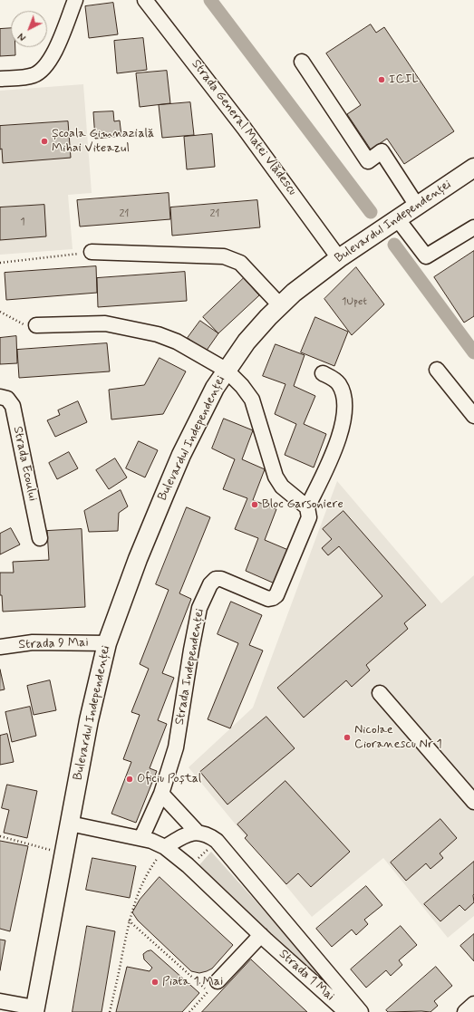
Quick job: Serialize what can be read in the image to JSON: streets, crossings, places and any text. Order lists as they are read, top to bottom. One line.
{"streets":{"main road":["Bulevardul Independenței"],"street":["Strada General Matei Vlădescu","Strada Ecoului","Strada 9 Mai","Strada Independenței","Strada 1 Mai"]},"crossings":[["Strada General Matei Vlădescu","Bulevardul Independenței"],["Bulevardul Independenței","Strada 9 Mai"]],"places":["ICIL","Școala Gimnazială Mihai Viteazul","Bloc Garsoniere","Nicolae Cioranescu Nr 1","Oficiu Poștal","Piata 1 Mai"],"house_numbers":["21","21","1","1Upet"],"north":"bottom left"}
